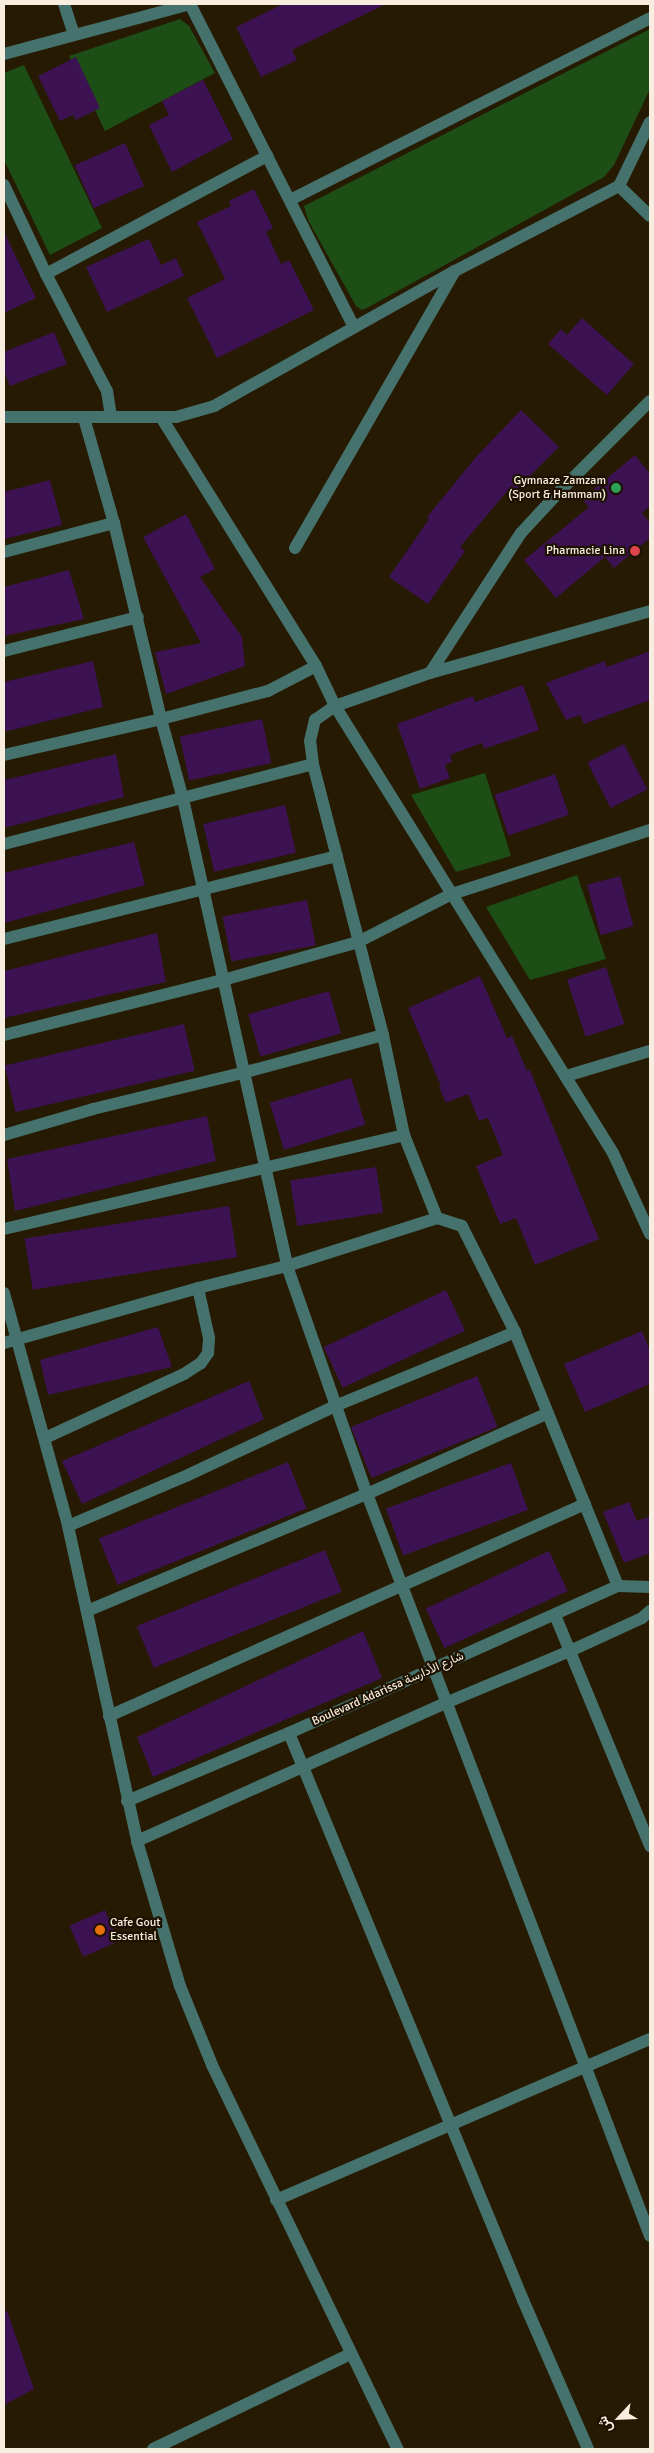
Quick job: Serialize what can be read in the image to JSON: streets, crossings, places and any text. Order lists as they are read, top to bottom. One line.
{"streets":{"street":["Boulevard Adarissa شارع الأدارسة"]},"places":["Gymnaze Zamzam (Sport & Hammam)","Pharmacie Lina","Cafe Gout Essential"],"north":"bottom left"}
